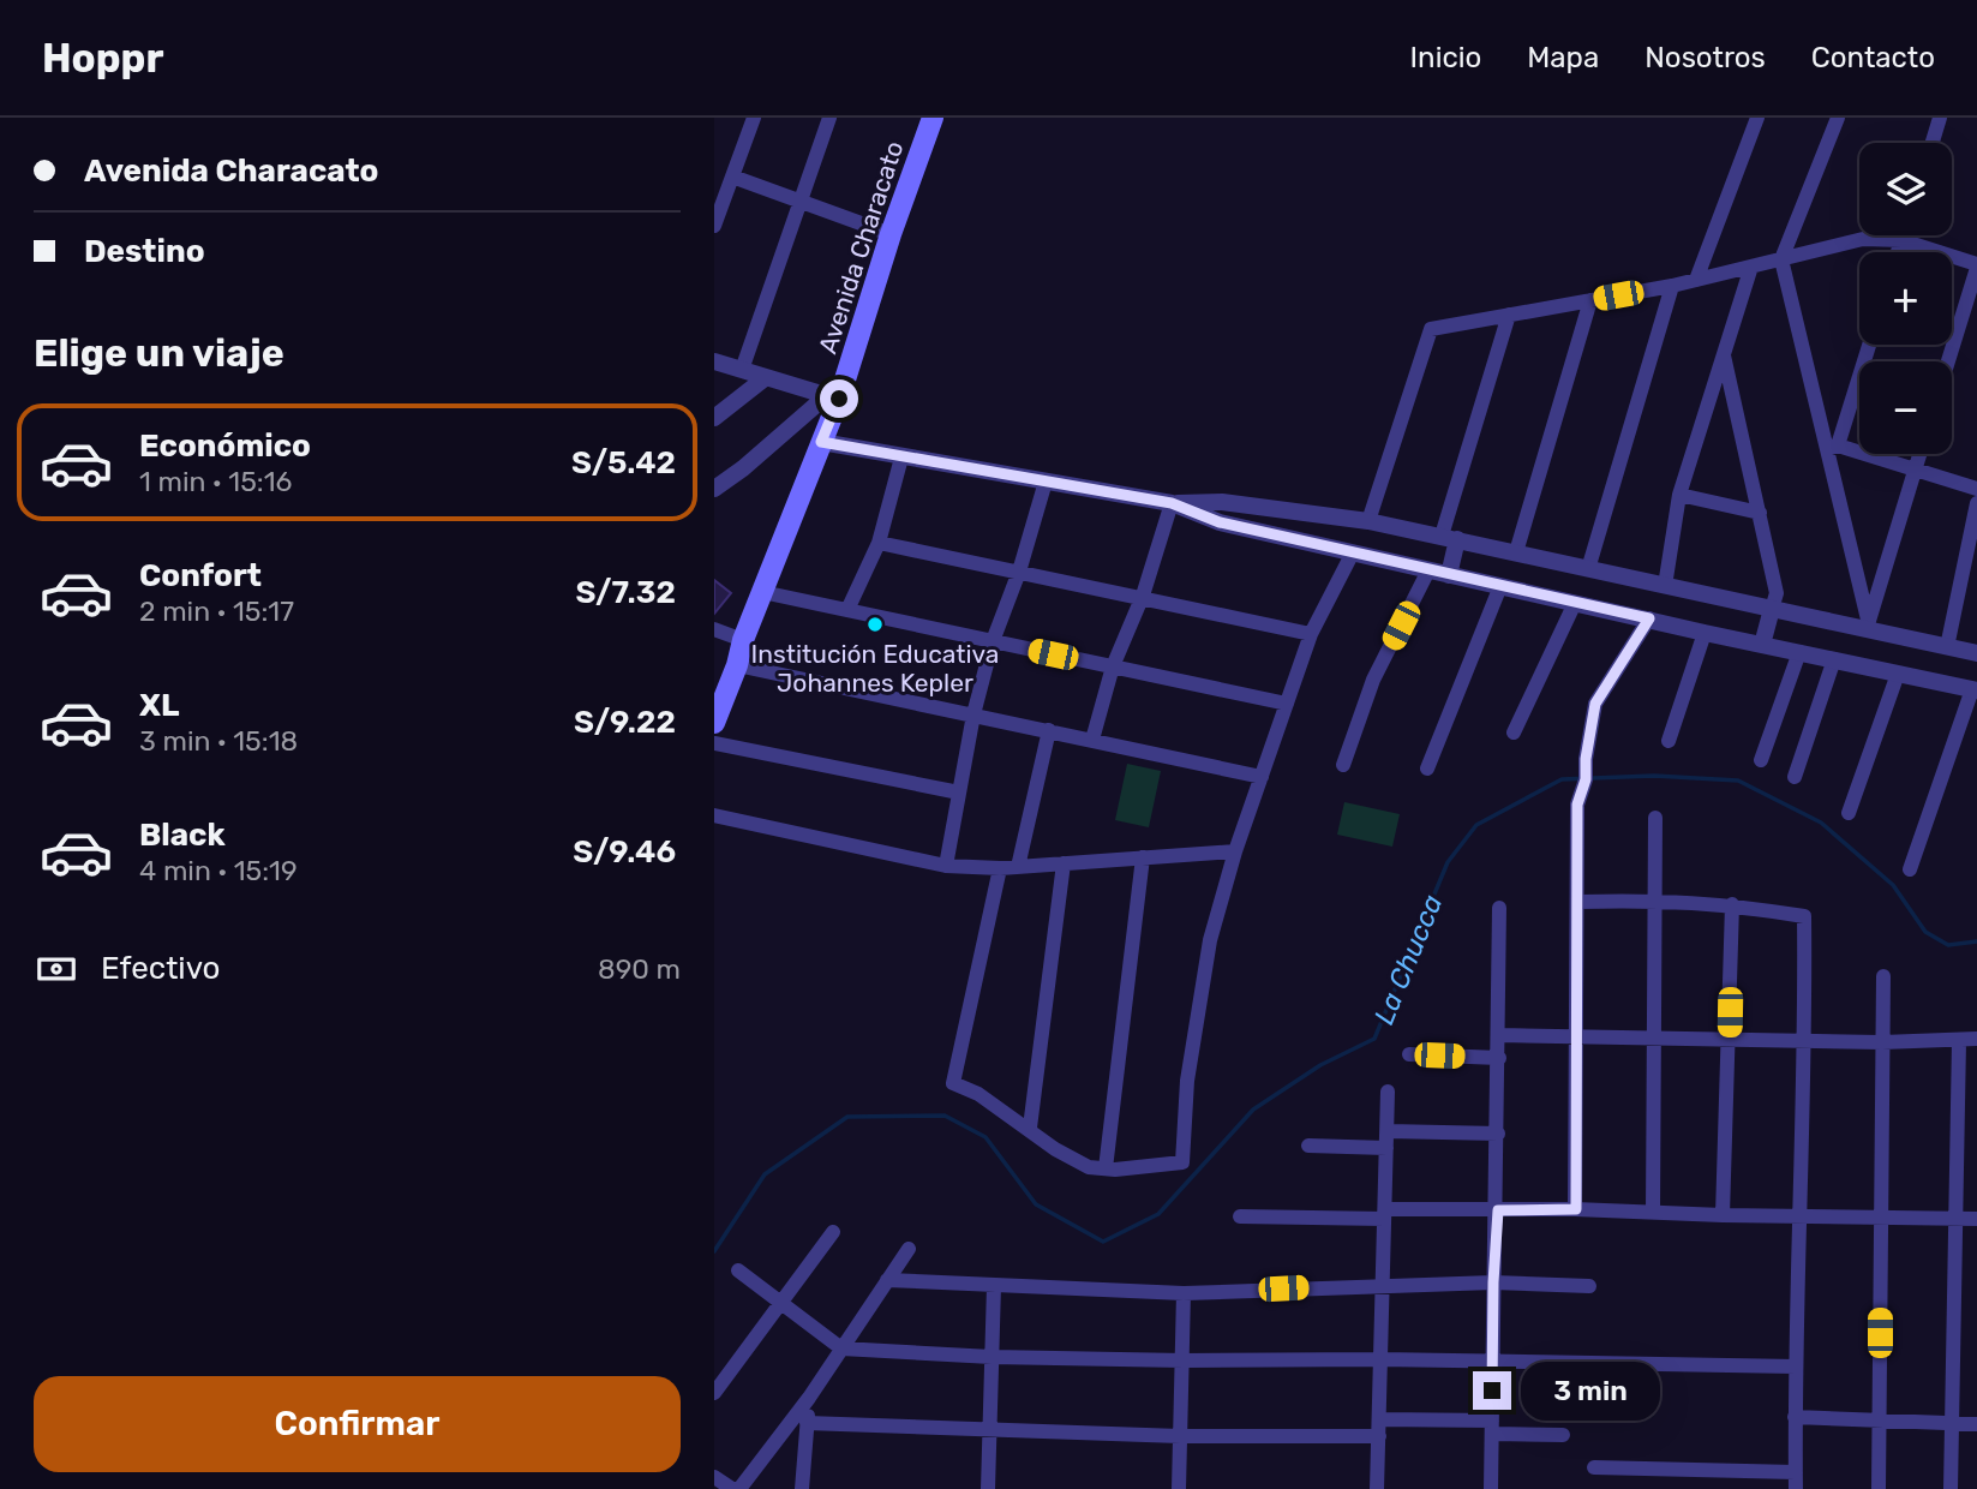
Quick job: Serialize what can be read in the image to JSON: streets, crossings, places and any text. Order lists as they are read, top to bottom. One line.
{"streets":{"main road":["Avenida Characato"]},"water":["La Chucca"],"places":["Institución Educativa Johannes Kepler"],"page":{"header":"Hoppr","nav":["Inicio","Mapa","Nosotros","Contacto"],"banner":["Avenida Characato","Destino"],"map_buttons":["+","−"],"heading":"Elige un viaje","list":[{"name":"Económico","note":"1 min · 15:16","value":"S/5.42"},{"name":"Confort","note":"2 min · 15:17","value":"S/7.32"},{"name":"XL","note":"3 min · 15:18","value":"S/9.22"},{"name":"Black","note":"4 min · 15:19","value":"S/9.46"}],"pay":["Efectivo","890 m"],"buttons":"Confirmar","bubble":"3 min"}}
